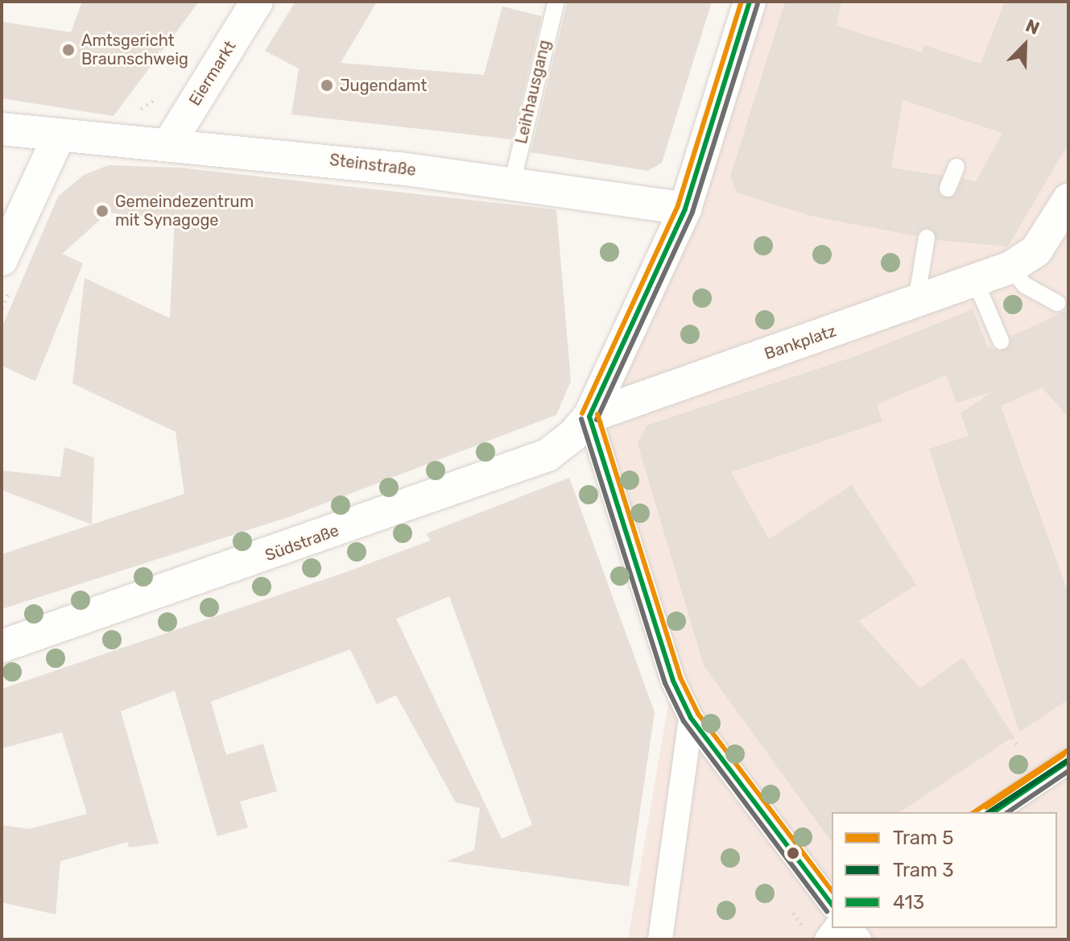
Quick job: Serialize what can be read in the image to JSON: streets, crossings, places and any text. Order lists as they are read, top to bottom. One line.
{"streets":{"street":["Eiermarkt","Steinstraße","Bankplatz","Südstraße"],"lane":["Leihhausgang"]},"crossings":[["Eiermarkt","Steinstraße"],["Leihhausgang","Steinstraße"],["Bankplatz","Südstraße"]],"places":["Amtsgericht Braunschweig","Jugendamt","Gemeindezentrum mit Synagoge"],"lines":["transit line 413","tram line 5","tram line 3"],"legend":["Tram 5","Tram 3","413"],"north":"top right"}
